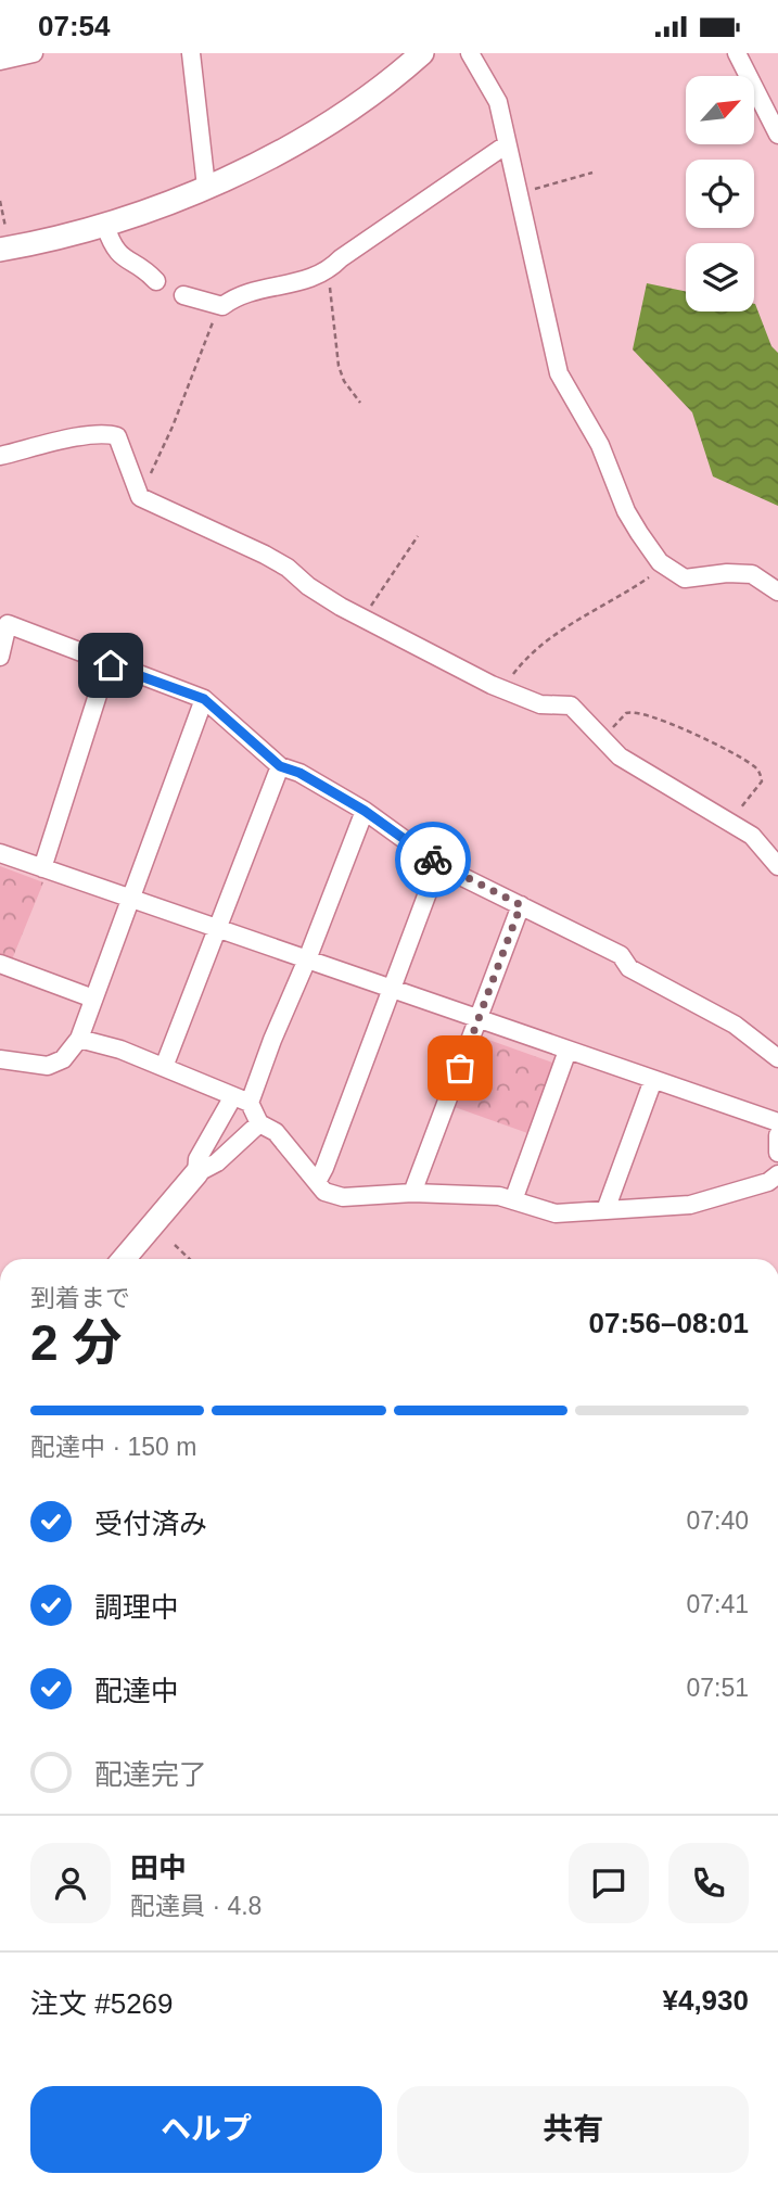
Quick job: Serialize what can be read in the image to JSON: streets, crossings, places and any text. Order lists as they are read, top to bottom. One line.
{"north":"top right","page":{"status":"07:54","heading":["2 分","到着まで","07:56–08:01"],"panel":["田中","配達員 · 4.8","注文 #5269","¥4,930"],"bar":"配達中 · 150 m","list":[["受付済み","07:40"],["調理中","07:41"],["配達中","07:51"],"配達完了"],"buttons":["ヘルプ","共有"]}}
